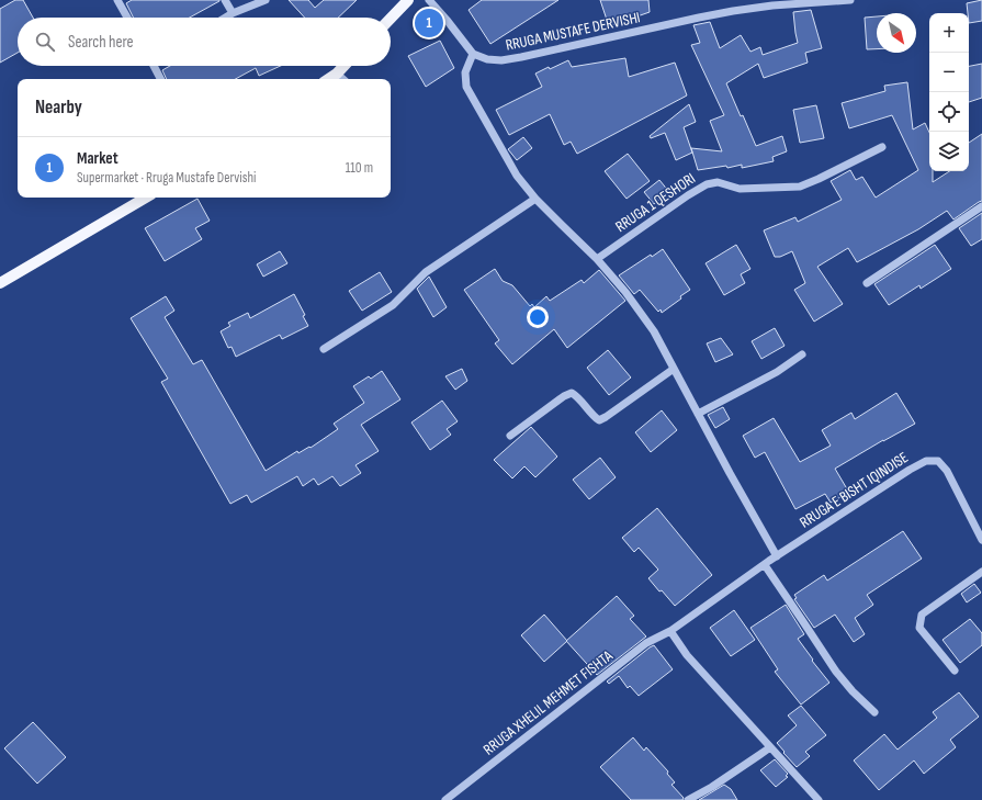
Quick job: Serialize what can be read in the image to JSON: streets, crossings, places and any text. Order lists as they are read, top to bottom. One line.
{"streets":{"street":["RRUGA MUSTAFE DERVISHI","RRUGA 1 QESHORI","RRUGA E BISHT IQINDISE","RRUGA XHELIL MEHMET FISHTA"]},"crossings":[["RRUGA E BISHT IQINDISE","RRUGA XHELIL MEHMET FISHTA"]],"north":"bottom right","page":{"pins":"1","map_buttons":["+","−"],"search":"Search here","heading":"Nearby","list":[{"mark":"1","name":"Market","note":"Supermarket · Rruga Mustafe Dervishi","value":"110 m"}]}}
